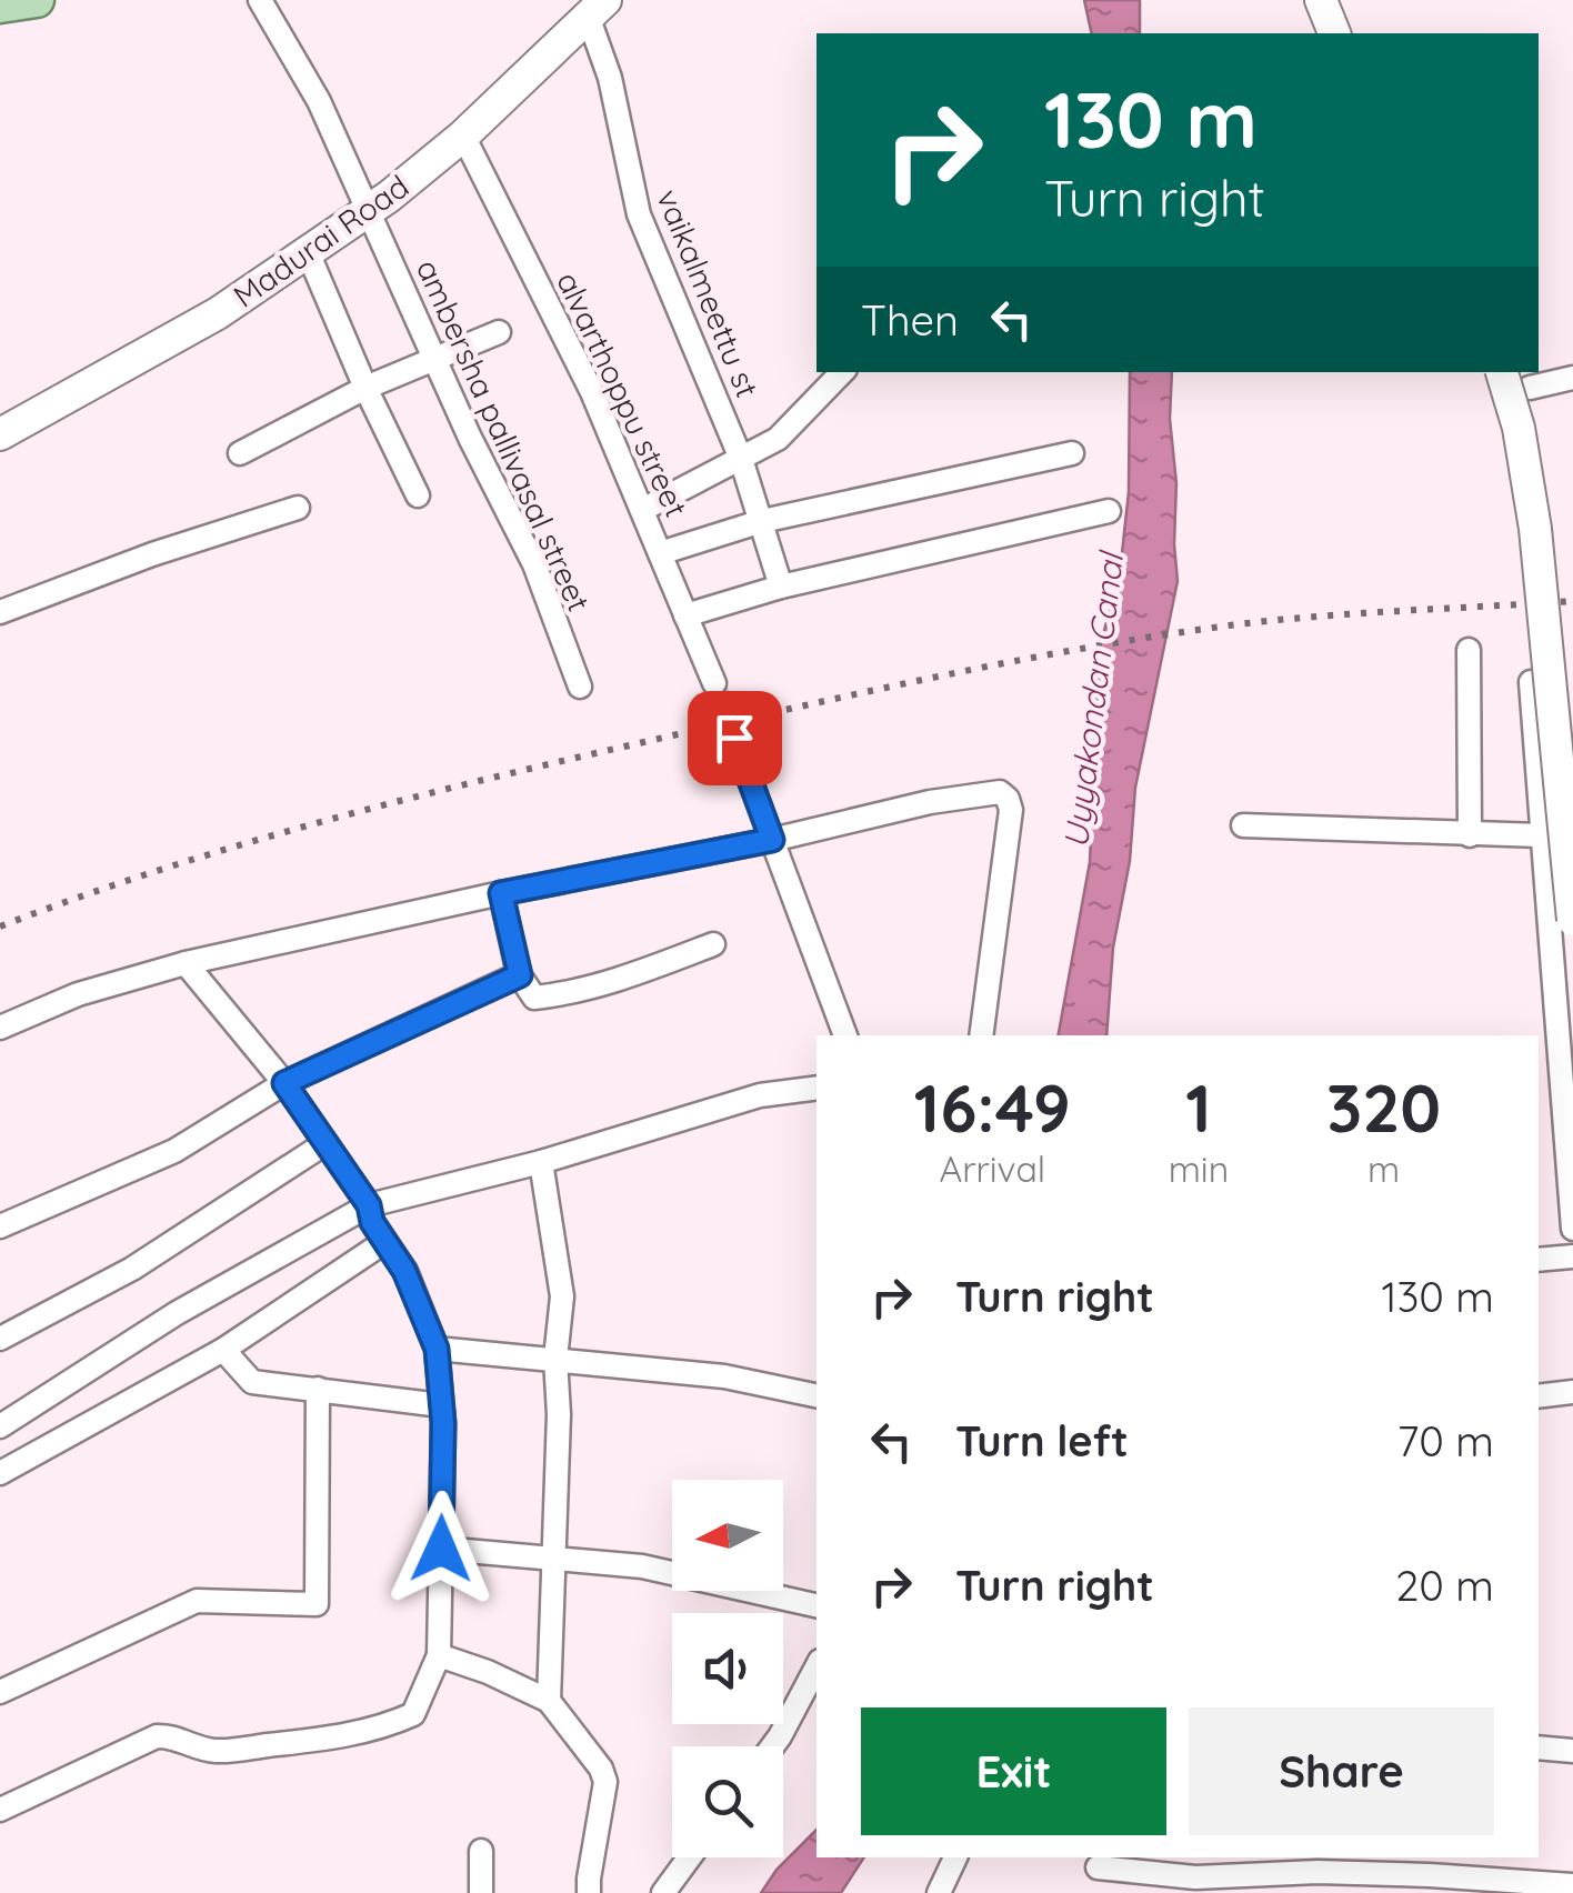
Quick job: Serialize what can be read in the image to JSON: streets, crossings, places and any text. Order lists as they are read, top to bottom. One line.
{"streets":{"main road":["Madurai Road"],"street":["vaikalmeettu st","alvarthoppu street","ambersha pallivasal street"]},"crossings":[["Madurai Road","vaikalmeettu st"],["Madurai Road","alvarthoppu street"],["Madurai Road","ambersha pallivasal street"]],"water":["Uyyakondan Canal"],"north":"left","page":{"turn":["130 m","Turn right"],"then":"Then","eta":["16:49","Arrival","1","min","320","m"],"list":[{"name":"Turn right","value":"130 m"},{"name":"Turn left","value":"70 m"},{"name":"Turn right","value":"20 m"}],"buttons":["Exit","Share"]}}
